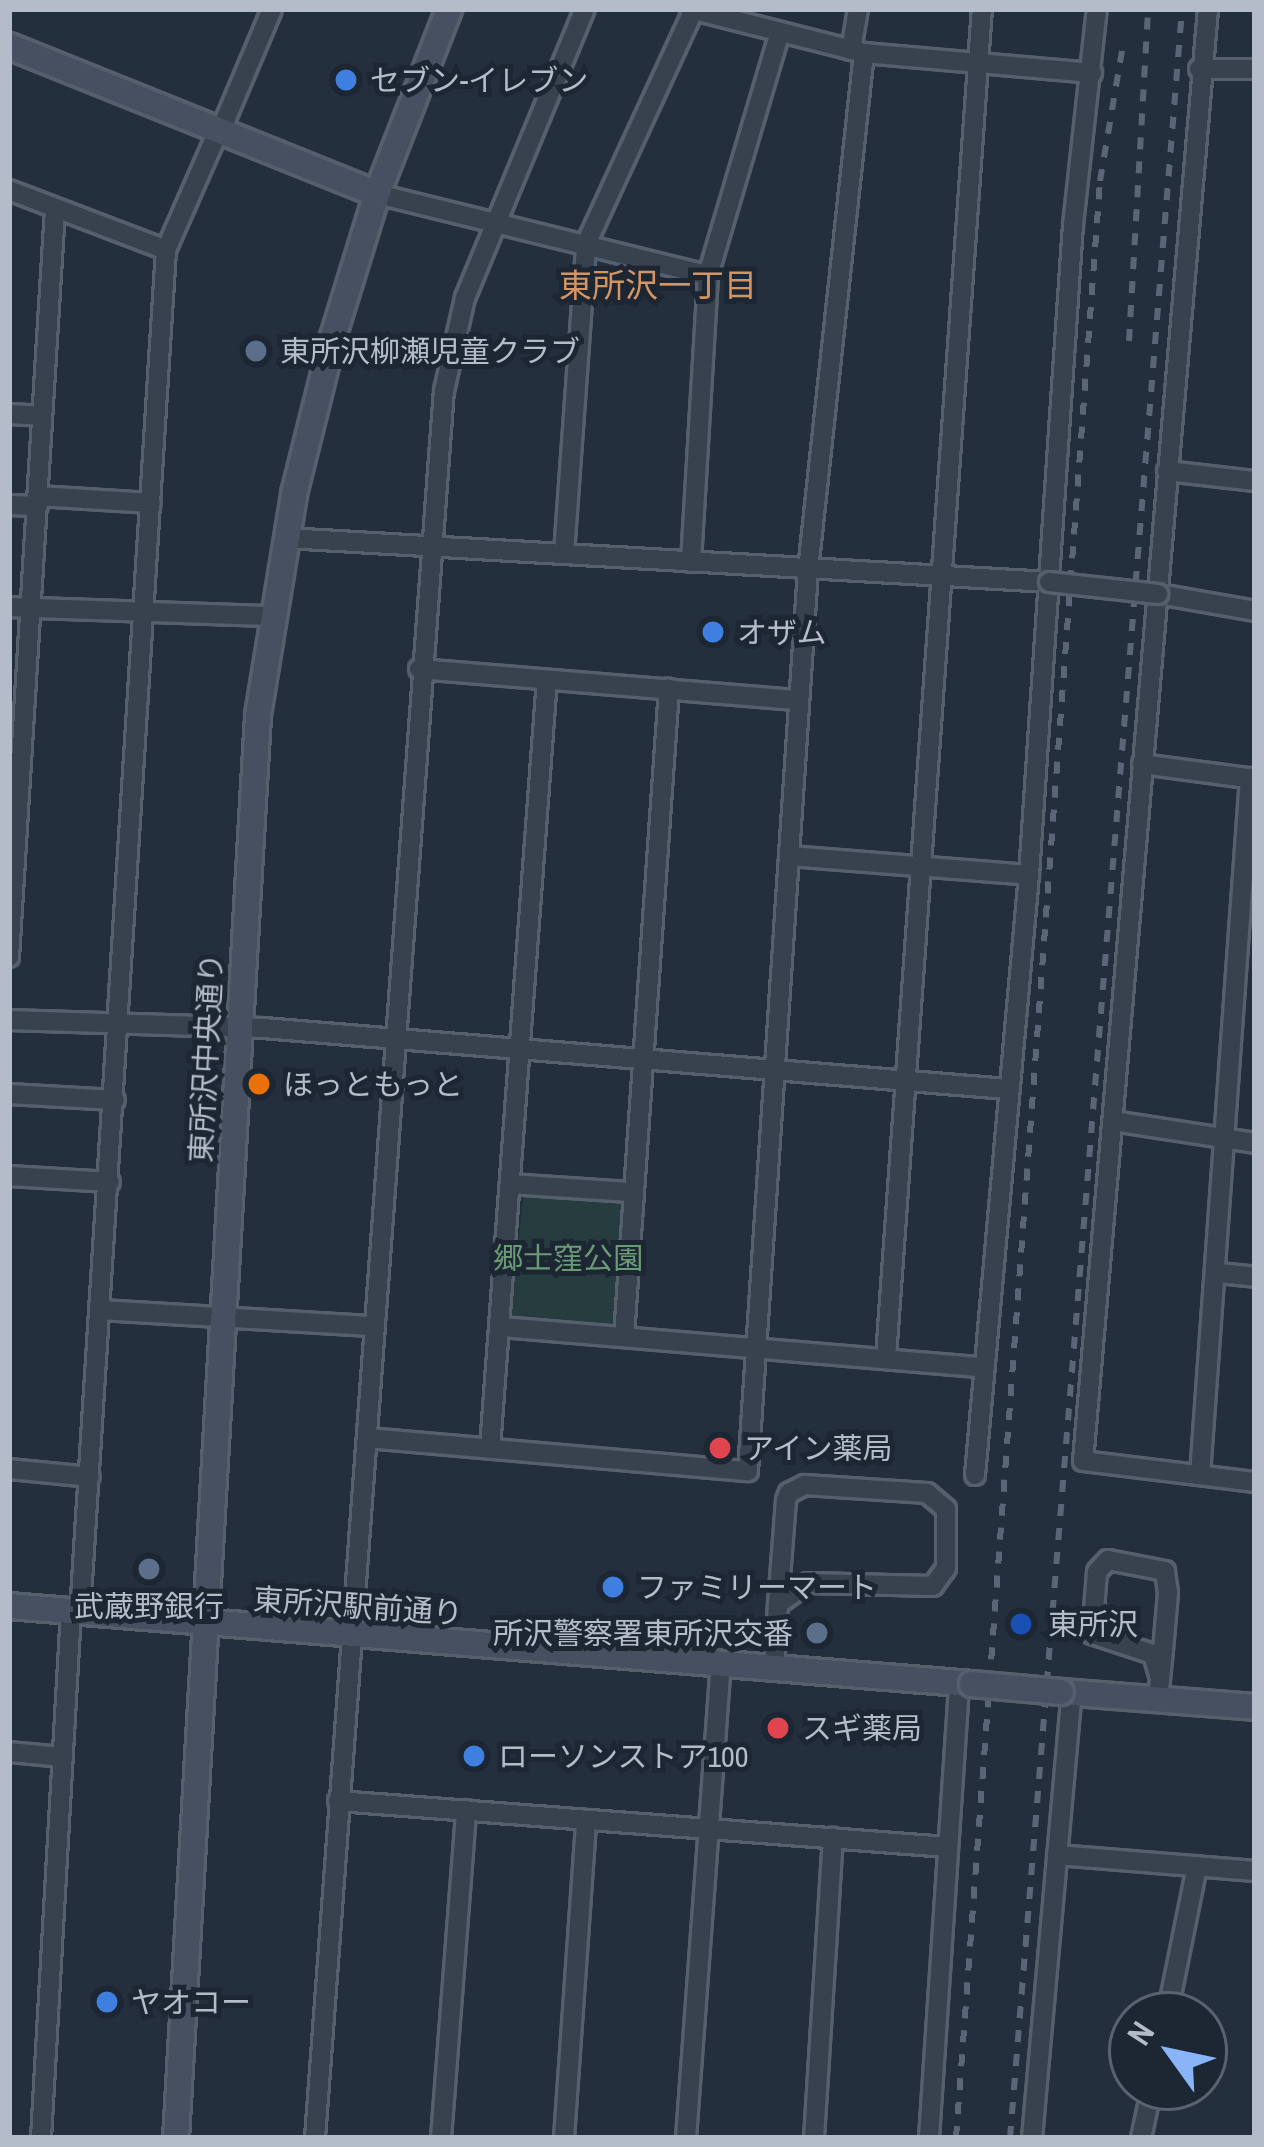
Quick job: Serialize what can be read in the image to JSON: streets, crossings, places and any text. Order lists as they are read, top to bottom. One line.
{"streets":{"street":["東所沢中央通り","東所沢駅前通り"]},"crossings":[["東所沢中央通り","東所沢駅前通り"]],"districts":["東所沢一丁目"],"parks":["郷士窪公園"],"places":["セブン-イレブン","東所沢柳瀬児童クラブ","オザム","ほっともっと","アイン薬局","武蔵野銀行","ファミリーマート","東所沢","所沢警察署東所沢交番","スギ薬局","ローソンストア100","ヤオコー"],"north":"top left"}
